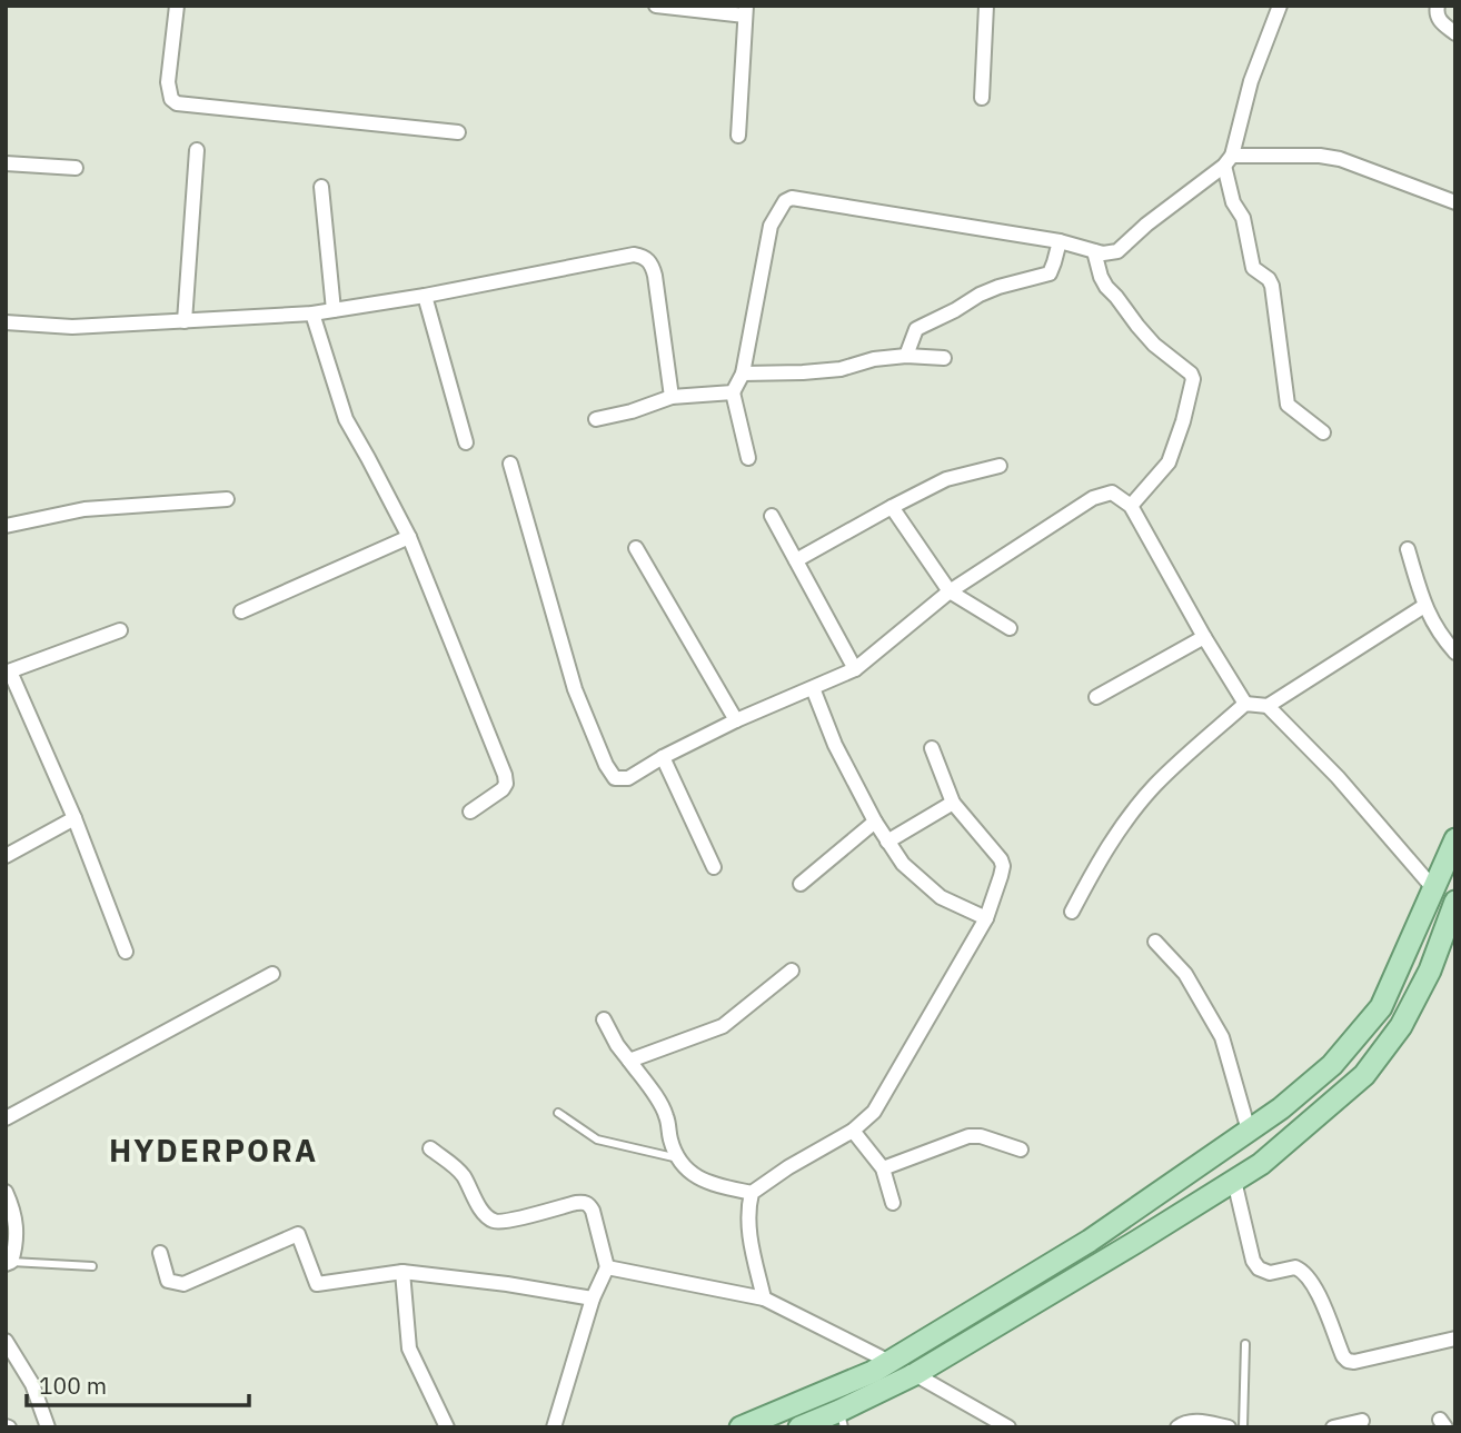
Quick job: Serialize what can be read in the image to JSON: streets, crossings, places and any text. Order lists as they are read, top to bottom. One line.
{"districts":["HYDERPORA"],"scale_bar":"100 m"}
